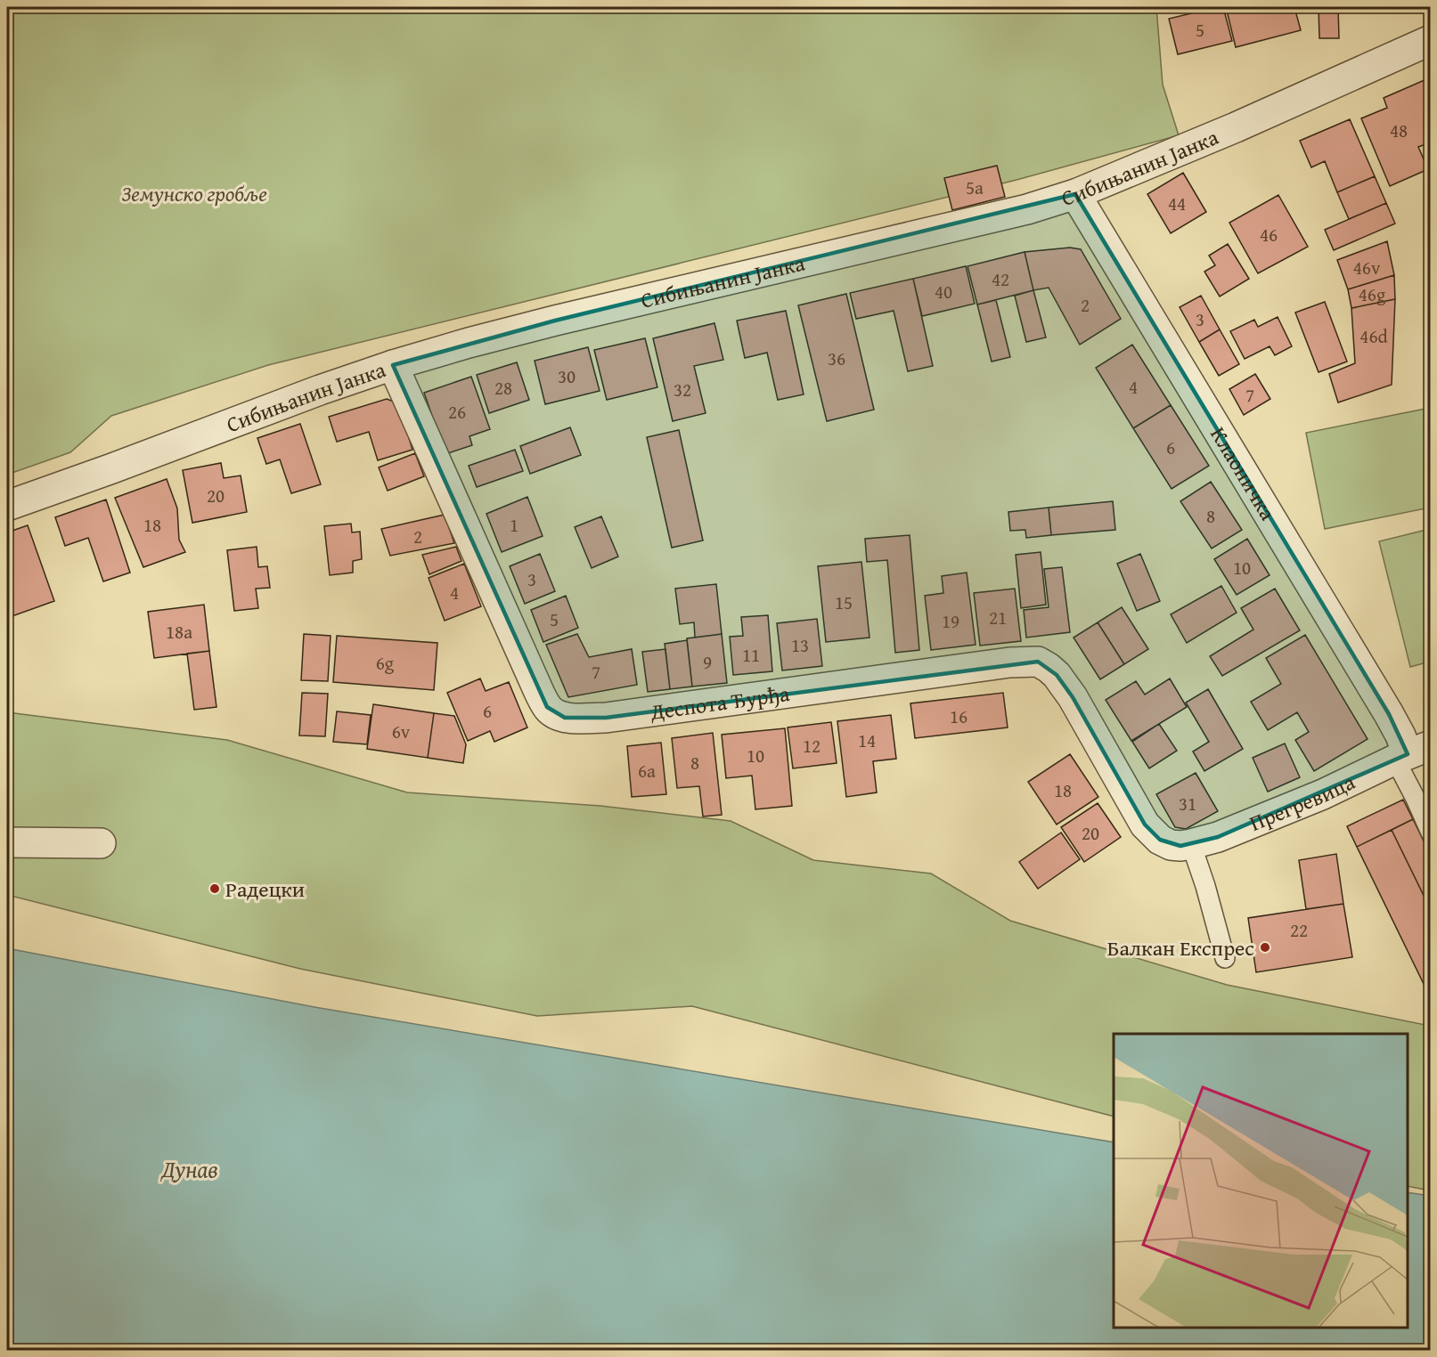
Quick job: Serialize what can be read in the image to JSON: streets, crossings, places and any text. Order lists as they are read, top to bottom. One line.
{"streets":{"street":["Сибињанин Јанка","Клаоничка","Деспота Ђурђа","Прегревица"]},"crossings":[["Сибињанин Јанка","Клаоничка"],["Сибињанин Јанка","Деспота Ђурђа"],["Клаоничка","Прегревица"],["Деспота Ђурђа","Прегревица"]],"water":["Дунав"],"parks":["Земунско гробље"],"places":["Радецки","Балкан Експрес"],"house_numbers":["5","48","5a","44","46","46v","42","40","46g","2","3","46d","36","30","4","28","32","7","26","6","20","8","18","1","2","10","3","4","15","21","5","19","18a","13","11","9","6g","7","6","16","6v","14","12","10","8","6a","18","31","20","22"]}
